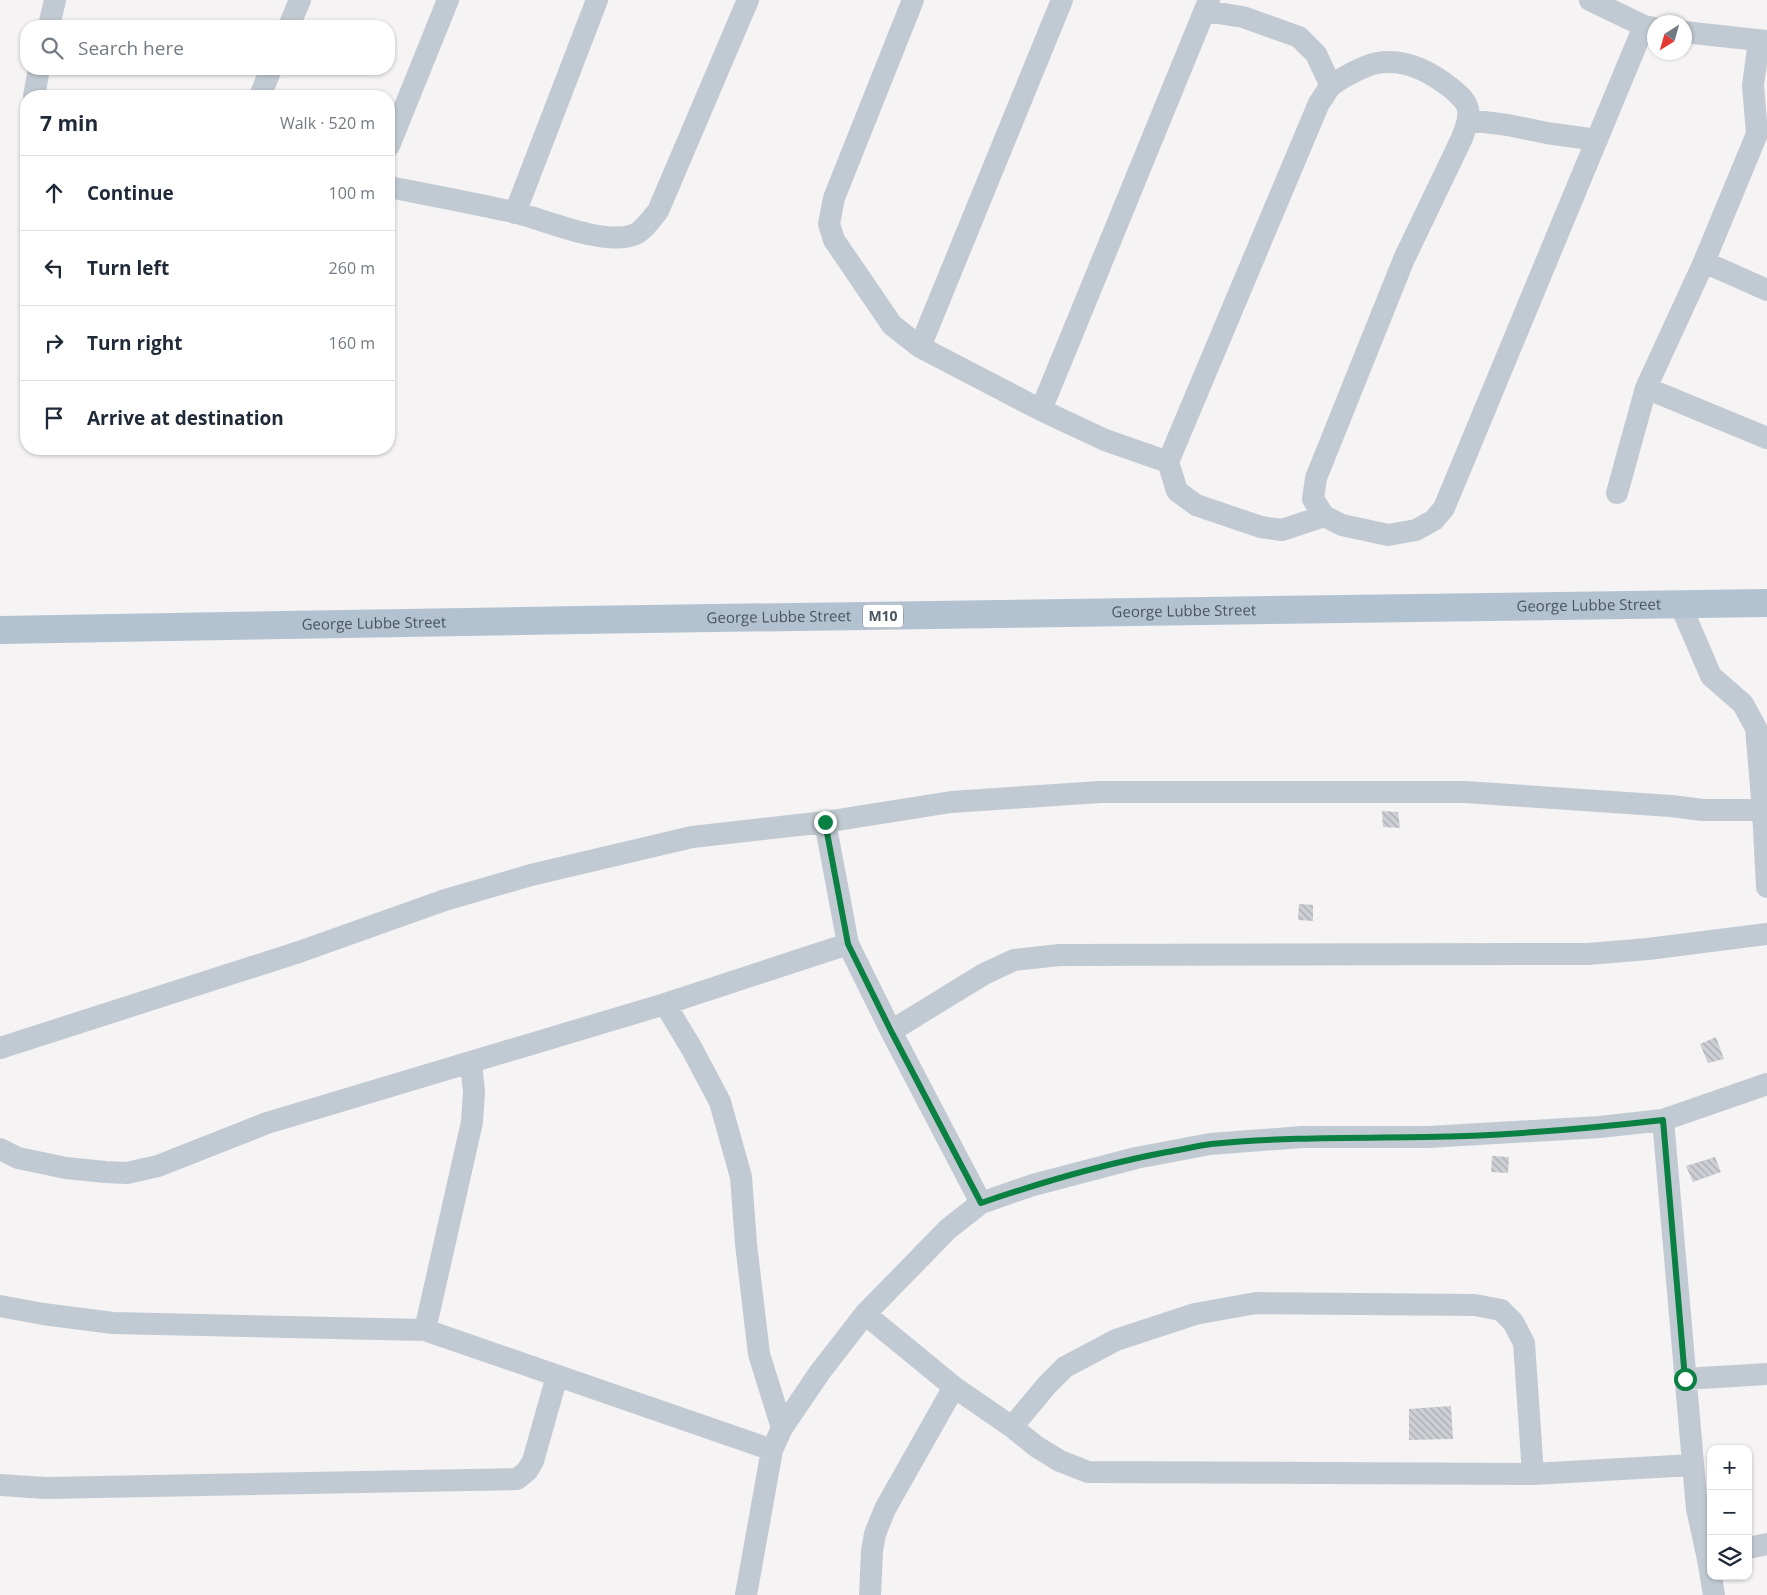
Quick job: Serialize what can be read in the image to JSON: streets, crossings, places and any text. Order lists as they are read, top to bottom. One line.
{"streets":{"main road":["George Lubbe Street","M10"]},"north":"bottom left","page":{"search":"Search here","heading":["7 min","Walk · 520 m"],"list":[["Continue","100 m"],["Turn left","260 m"],["Turn right","160 m"],"Arrive at destination"],"map_buttons":["+","−"]}}
